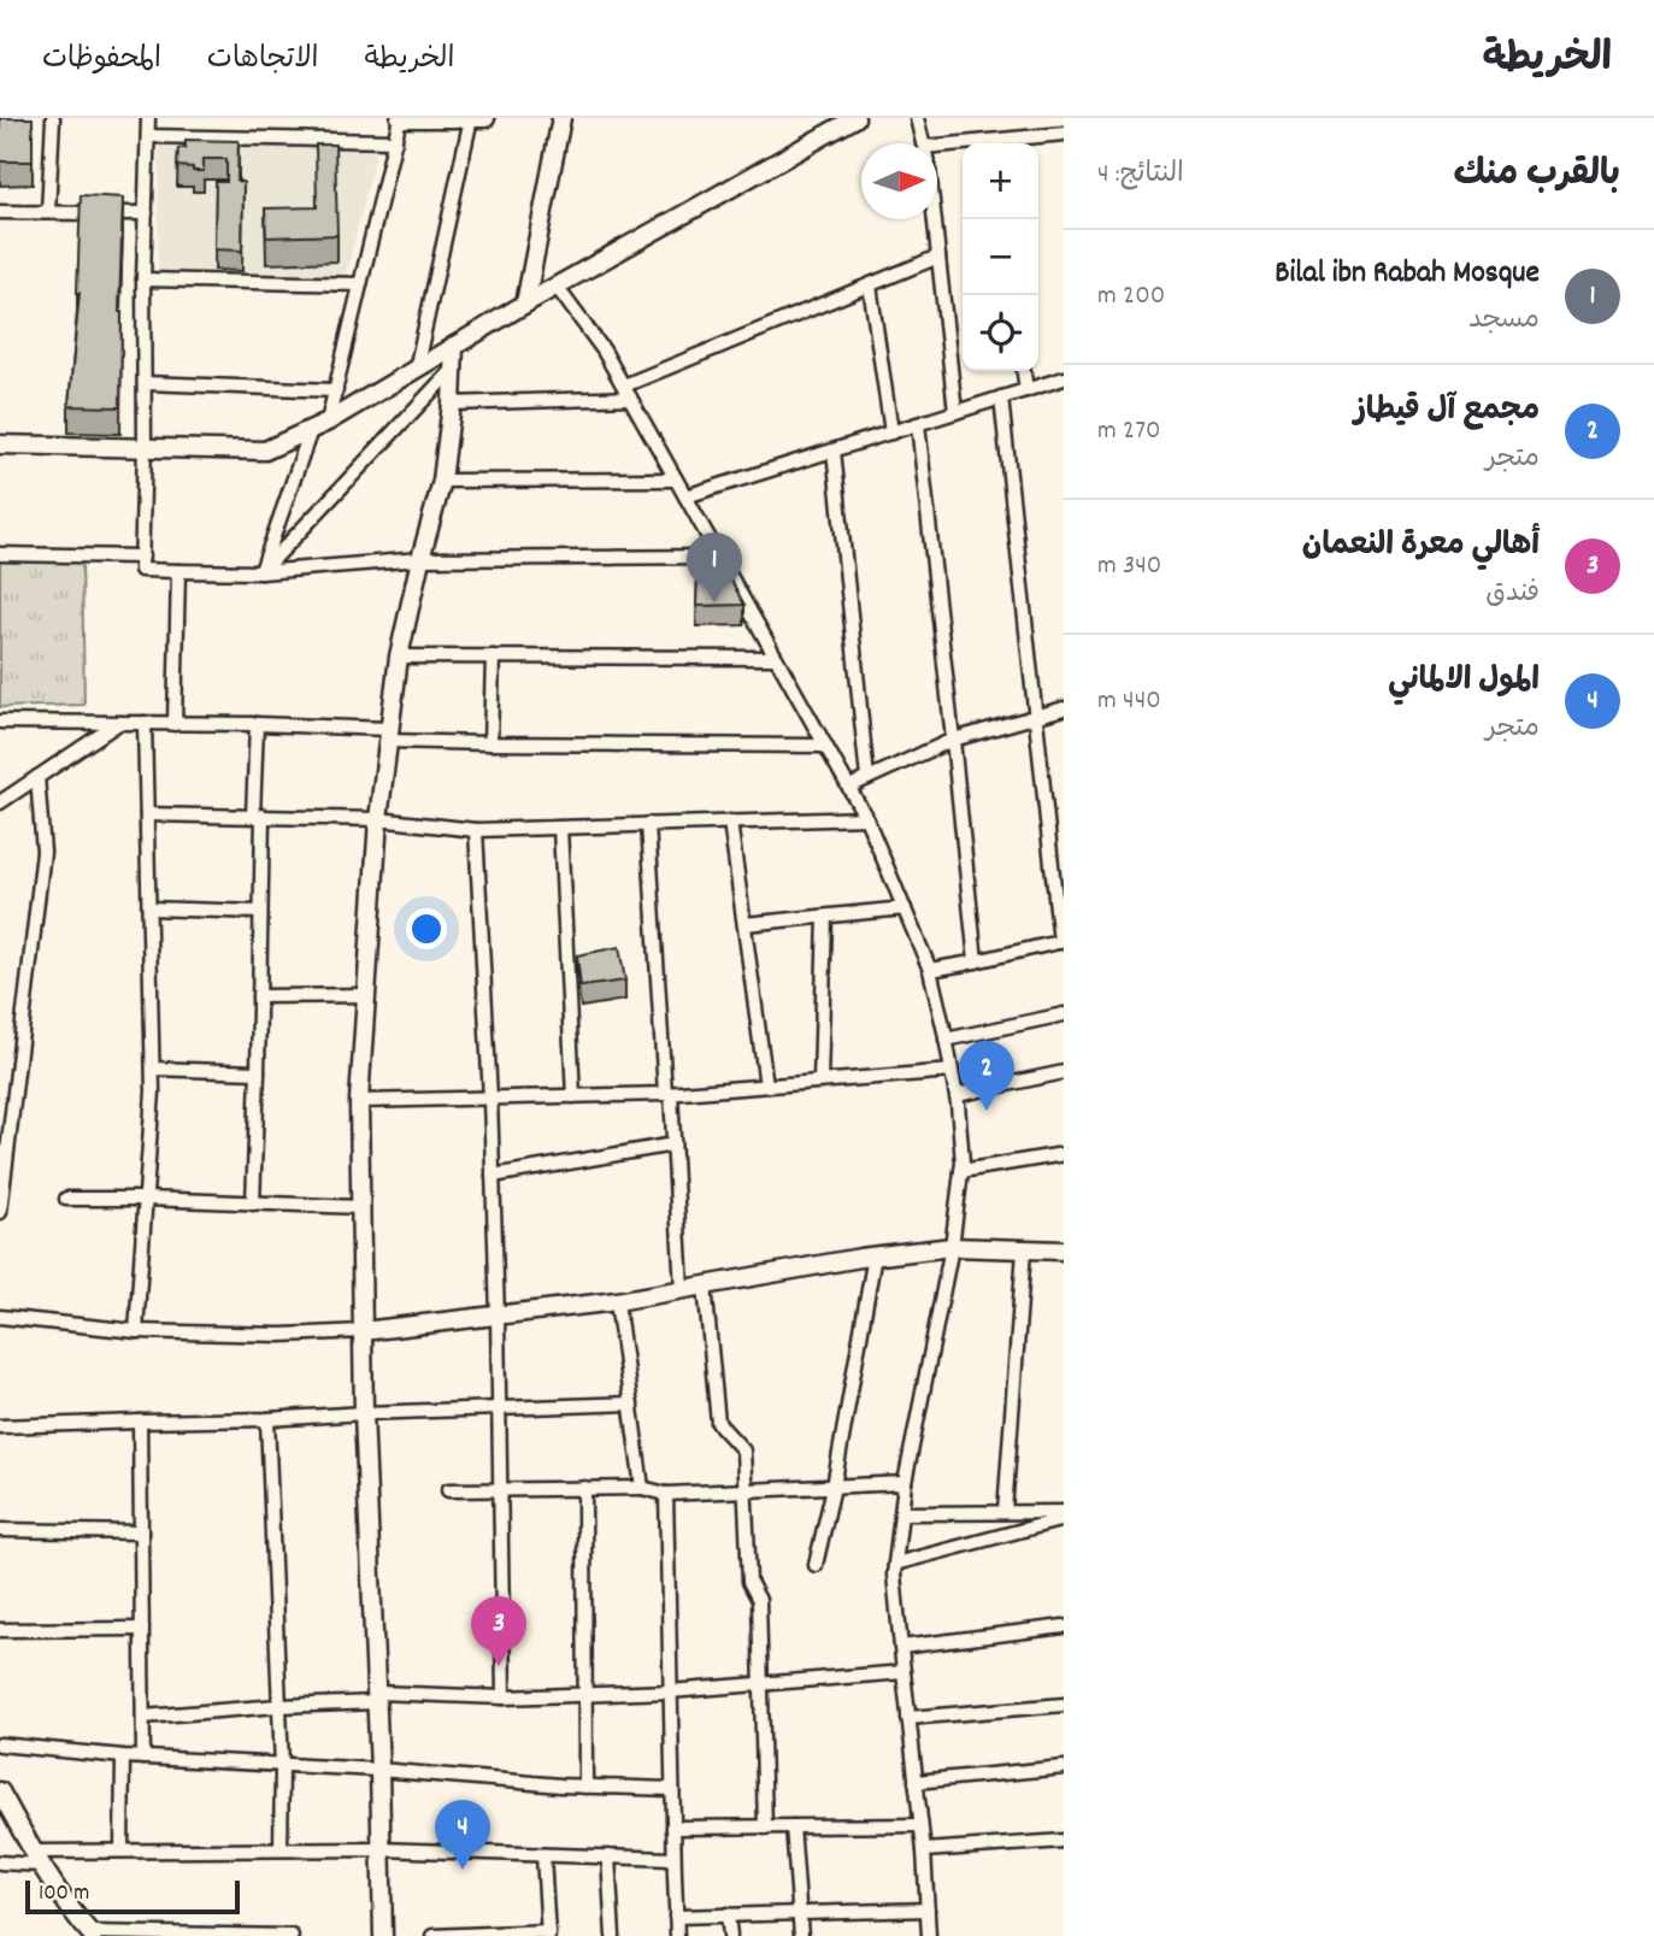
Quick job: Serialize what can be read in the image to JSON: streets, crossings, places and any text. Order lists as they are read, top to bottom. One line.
{"scale_bar":"100 m","north":"right","page":{"header":"الخريطة","nav":["الخريطة","الاتجاهات","المحفوظات"],"heading":["بالقرب منك","النتائج: 4"],"map_buttons":["+","−"],"list":[{"mark":"1","name":"Bilal ibn Rabah Mosque","note":"مسجد","value":"200 m"},{"mark":"2","name":"مجمع آل قيطاز","note":"متجر","value":"270 m"},{"mark":"3","name":"أهالي معرة النعمان","note":"فندق","value":"340 m"},{"mark":"4","name":"المول الالماني","note":"متجر","value":"440 m"}],"pins":["1","2","3","4"],"scale":"100 m"}}
